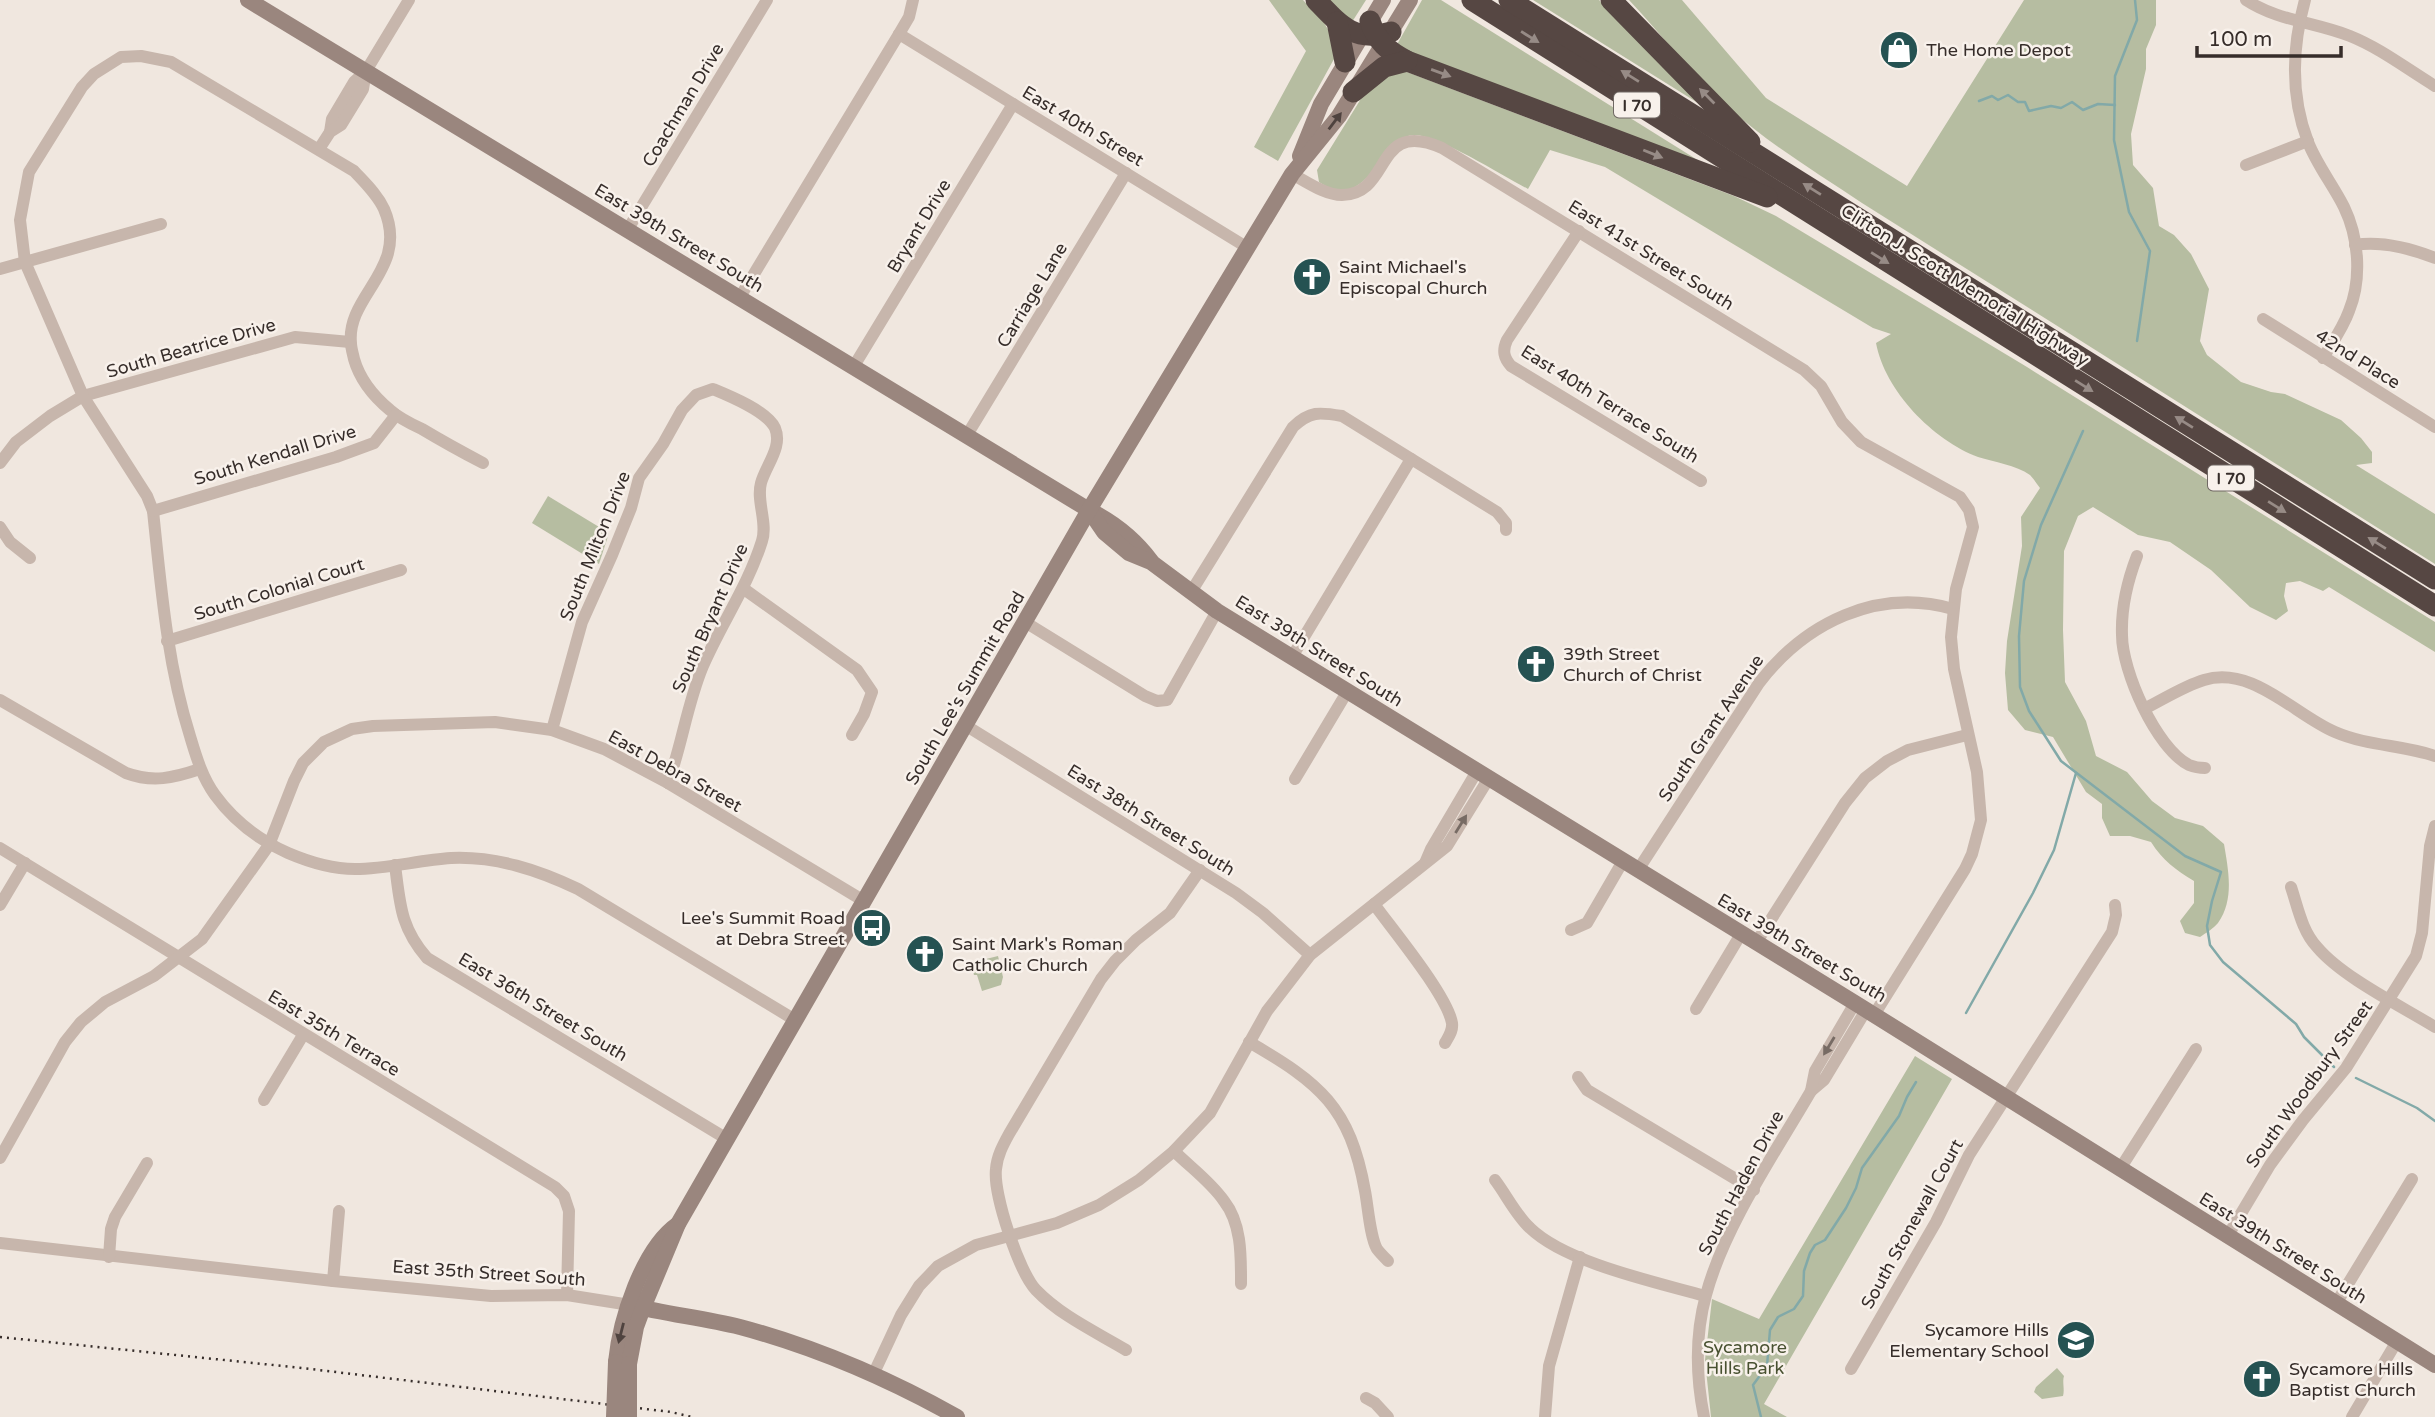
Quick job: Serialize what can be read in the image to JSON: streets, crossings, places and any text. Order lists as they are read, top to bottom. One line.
{"streets":{"highway":["I 70","Clifton J. Scott Memorial Highway"],"main road":["East 39th Street South","South Lee's Summit Road","East 35th Street South"],"street":["Coachman Drive","East 40th Street","Bryant Drive","East 41st Street South","Carriage Lane","South Beatrice Drive","42nd Place","East 40th Terrace South","South Kendall Drive","South Milton Drive","South Colonial Court","South Bryant Drive","South Grant Avenue","East Debra Street","East 38th Street South","East 36th Street South","East 35th Terrace","South Woodbury Street","South Haden Drive","South Stonewall Court"]},"crossings":[["Coachman Drive","East 39th Street South"],["East 40th Street","Bryant Drive"],["East 40th Street","Carriage Lane"],["East 40th Street","South Lee's Summit Road"],["Bryant Drive","East 39th Street South"],["East 39th Street South","Carriage Lane"],["East 39th Street South","South Lee's Summit Road"],["East 39th Street South","South Grant Avenue"],["East 39th Street South","South Woodbury Street"],["East 39th Street South","South Haden Drive"],["East 39th Street South","South Stonewall Court"],["East 41st Street South","East 40th Terrace South"],["East 41st Street South","South Lee's Summit Road"],["East 41st Street South","South Haden Drive"],["South Milton Drive","South Bryant Drive"],["South Milton Drive","East Debra Street"],["South Bryant Drive","East Debra Street"],["South Lee's Summit Road","East Debra Street"],["South Lee's Summit Road","East 38th Street South"],["South Lee's Summit Road","East 36th Street South"],["South Lee's Summit Road","East 35th Street South"],["South Grant Avenue","South Haden Drive"],["East Debra Street","East 35th Terrace"],["East 35th Terrace","East 35th Street South"]],"parks":["Sycamore Hills Park"],"places":{"shop":["The Home Depot"],"church":["Saint Michael's Episcopal Church","39th Street Church of Christ","Saint Mark's Roman Catholic Church","Sycamore Hills Baptist Church"],"bus stop":["Lee's Summit Road at Debra Street"],"school or university":["Sycamore Hills Elementary School"]},"scale_bar":"100 m"}
